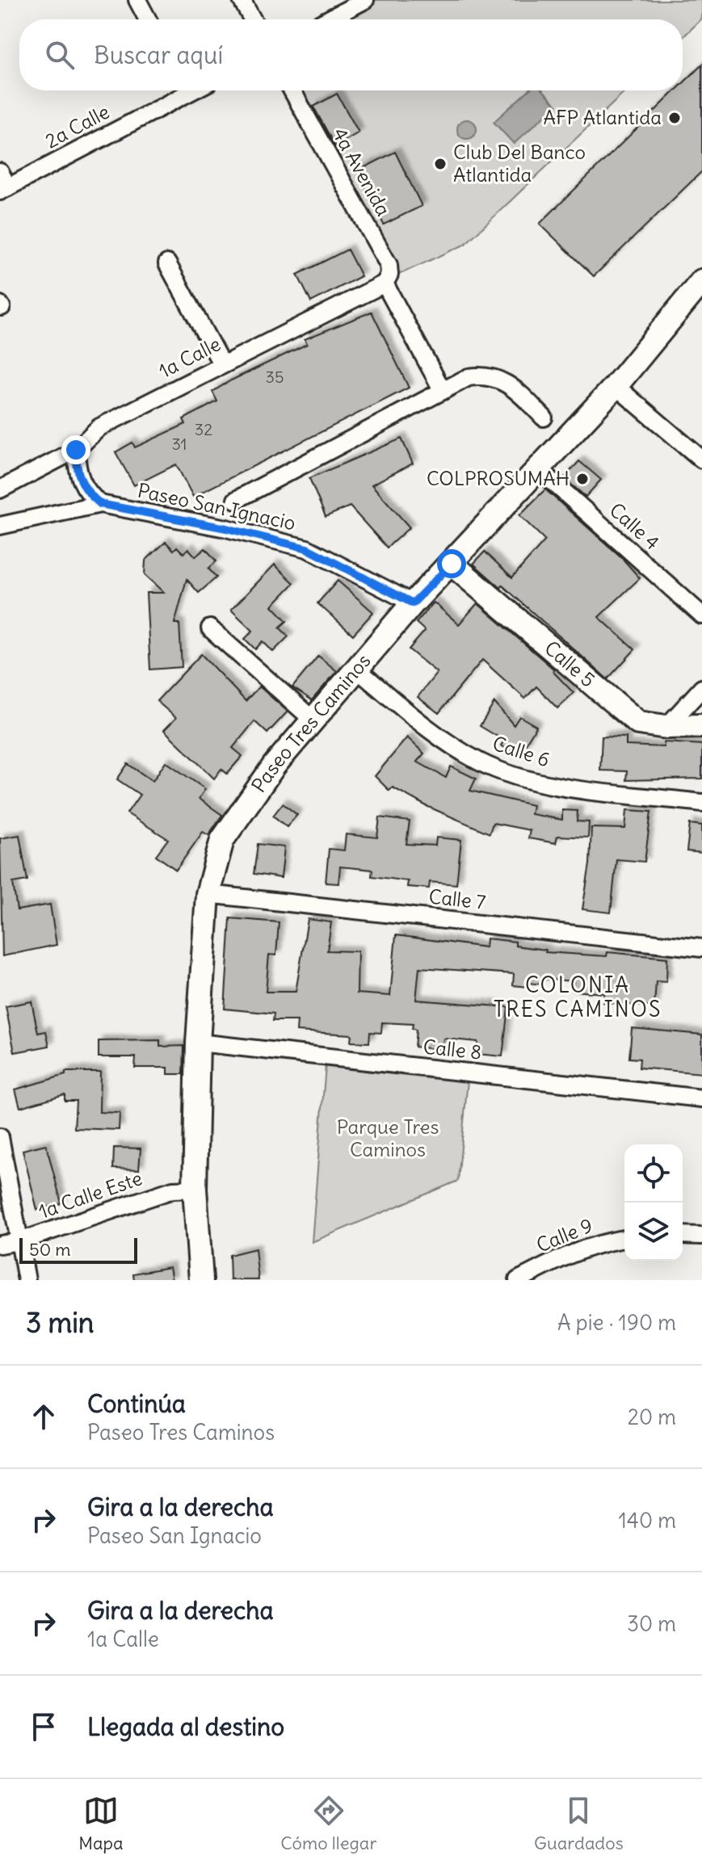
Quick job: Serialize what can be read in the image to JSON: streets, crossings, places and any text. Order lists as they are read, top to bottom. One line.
{"streets":{"street":["2a Calle","4a Avenida","1a Calle","Paseo San Ignacio","Calle 4","Calle 5","Paseo Tres Caminos","Calle 6","Calle 7","Calle 8","1a Calle Este","Calle 9"]},"crossings":[["4a Avenida","1a Calle"],["Paseo San Ignacio","Paseo Tres Caminos"],["Calle 4","Paseo Tres Caminos"],["Calle 5","Paseo Tres Caminos"],["Paseo Tres Caminos","Calle 6"],["Paseo Tres Caminos","Calle 7"],["Paseo Tres Caminos","Calle 8"],["Paseo Tres Caminos","1a Calle Este"]],"districts":["COLONIA TRES CAMINOS"],"parks":["Parque Tres Caminos"],"places":["AFP Atlantida","Club Del Banco Atlantida","COLPROSUMAH"],"house_numbers":["35","32","31"],"scale_bar":"50 m","page":{"search":"Buscar aquí","scale":"50 m","heading":["3 min","A pie · 190 m"],"list":[["Continúa","Paseo Tres Caminos","20 m"],["Gira a la derecha","Paseo San Ignacio","140 m"],["Gira a la derecha","1a Calle","30 m"],"Llegada al destino"],"nav":["Mapa","Cómo llegar","Guardados"]}}
